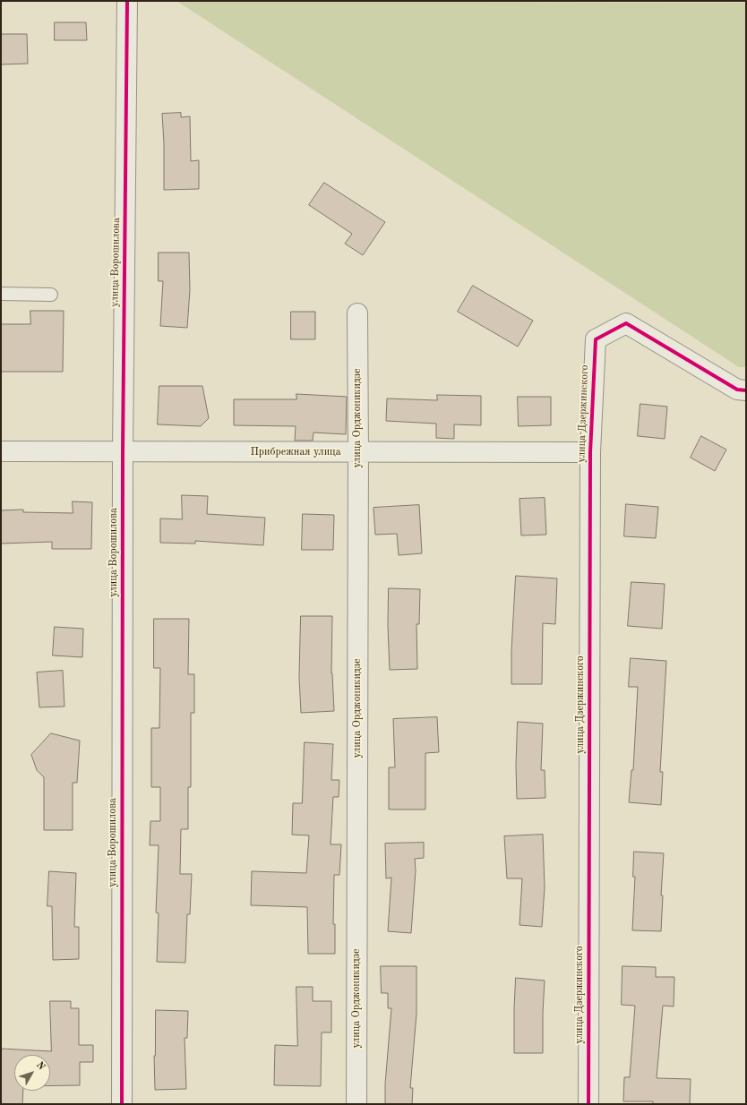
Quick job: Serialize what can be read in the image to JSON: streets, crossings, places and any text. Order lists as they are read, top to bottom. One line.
{"streets":{"street":["улица Ворошилова","улица Дзержинского","улица Орджоникидзе","Прибрежная улица"]},"crossings":[["улица Ворошилова","Прибрежная улица"],["улица Дзержинского","Прибрежная улица"],["улица Орджоникидзе","Прибрежная улица"]],"north":"top right"}
